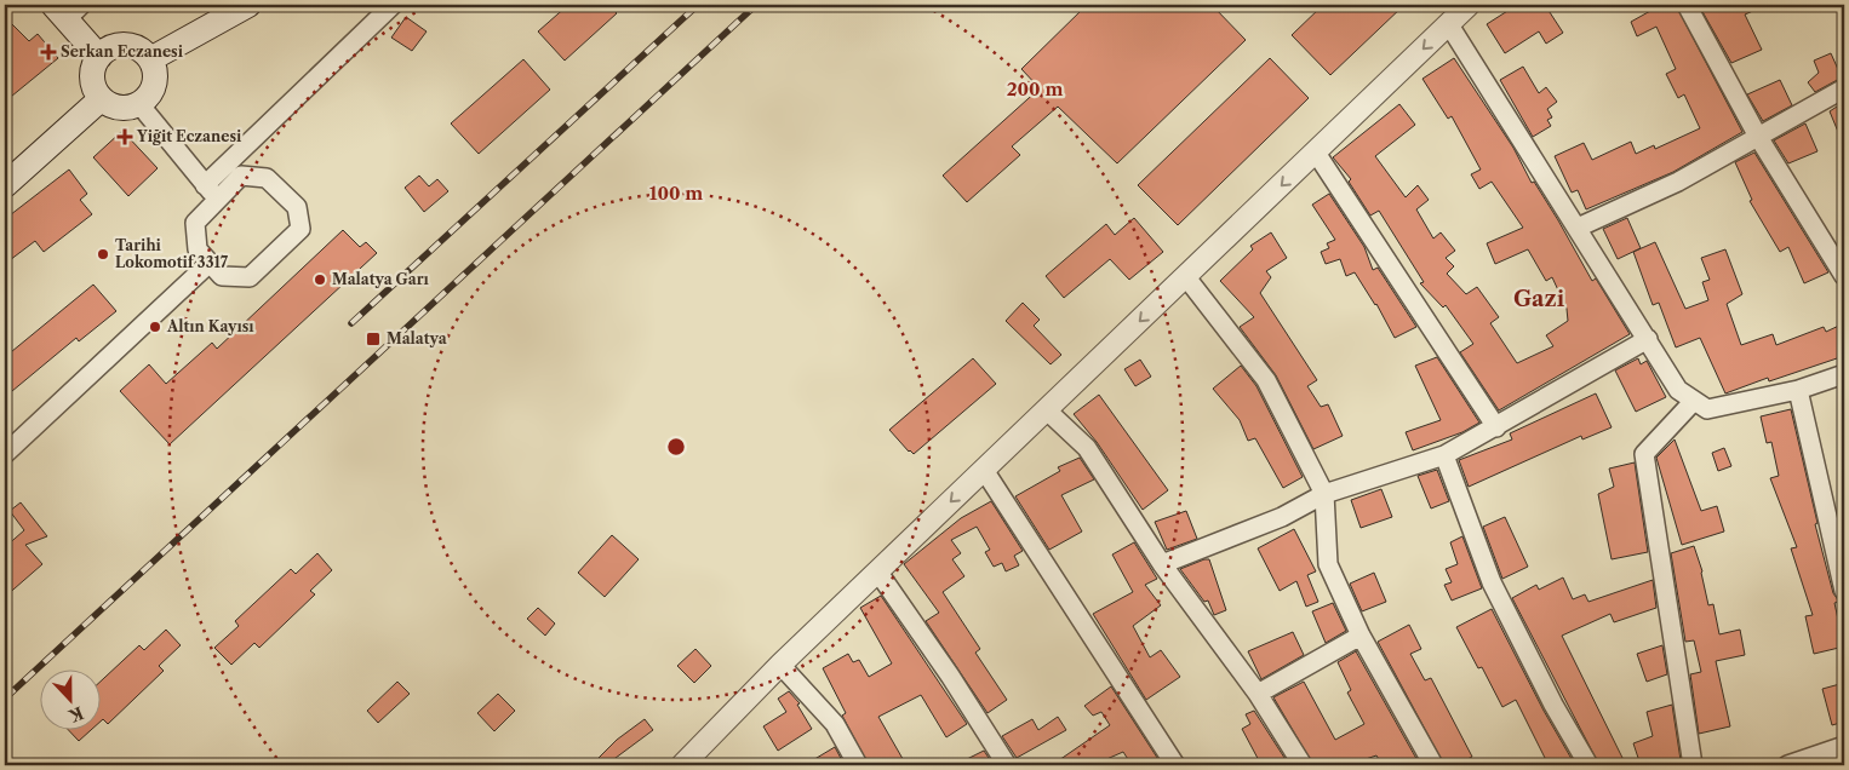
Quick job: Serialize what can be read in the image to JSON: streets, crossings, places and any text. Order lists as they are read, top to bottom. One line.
{"districts":["Gazi"],"places":{"health":["Serkan Eczanesi","Yiğit Eczanesi"],"other":["Tarihi Lokomotif 3317","Malatya Garı","Altın Kayısı"],"transit":["Malatya"]},"north":"bottom","rings":["200 m","100 m"]}
